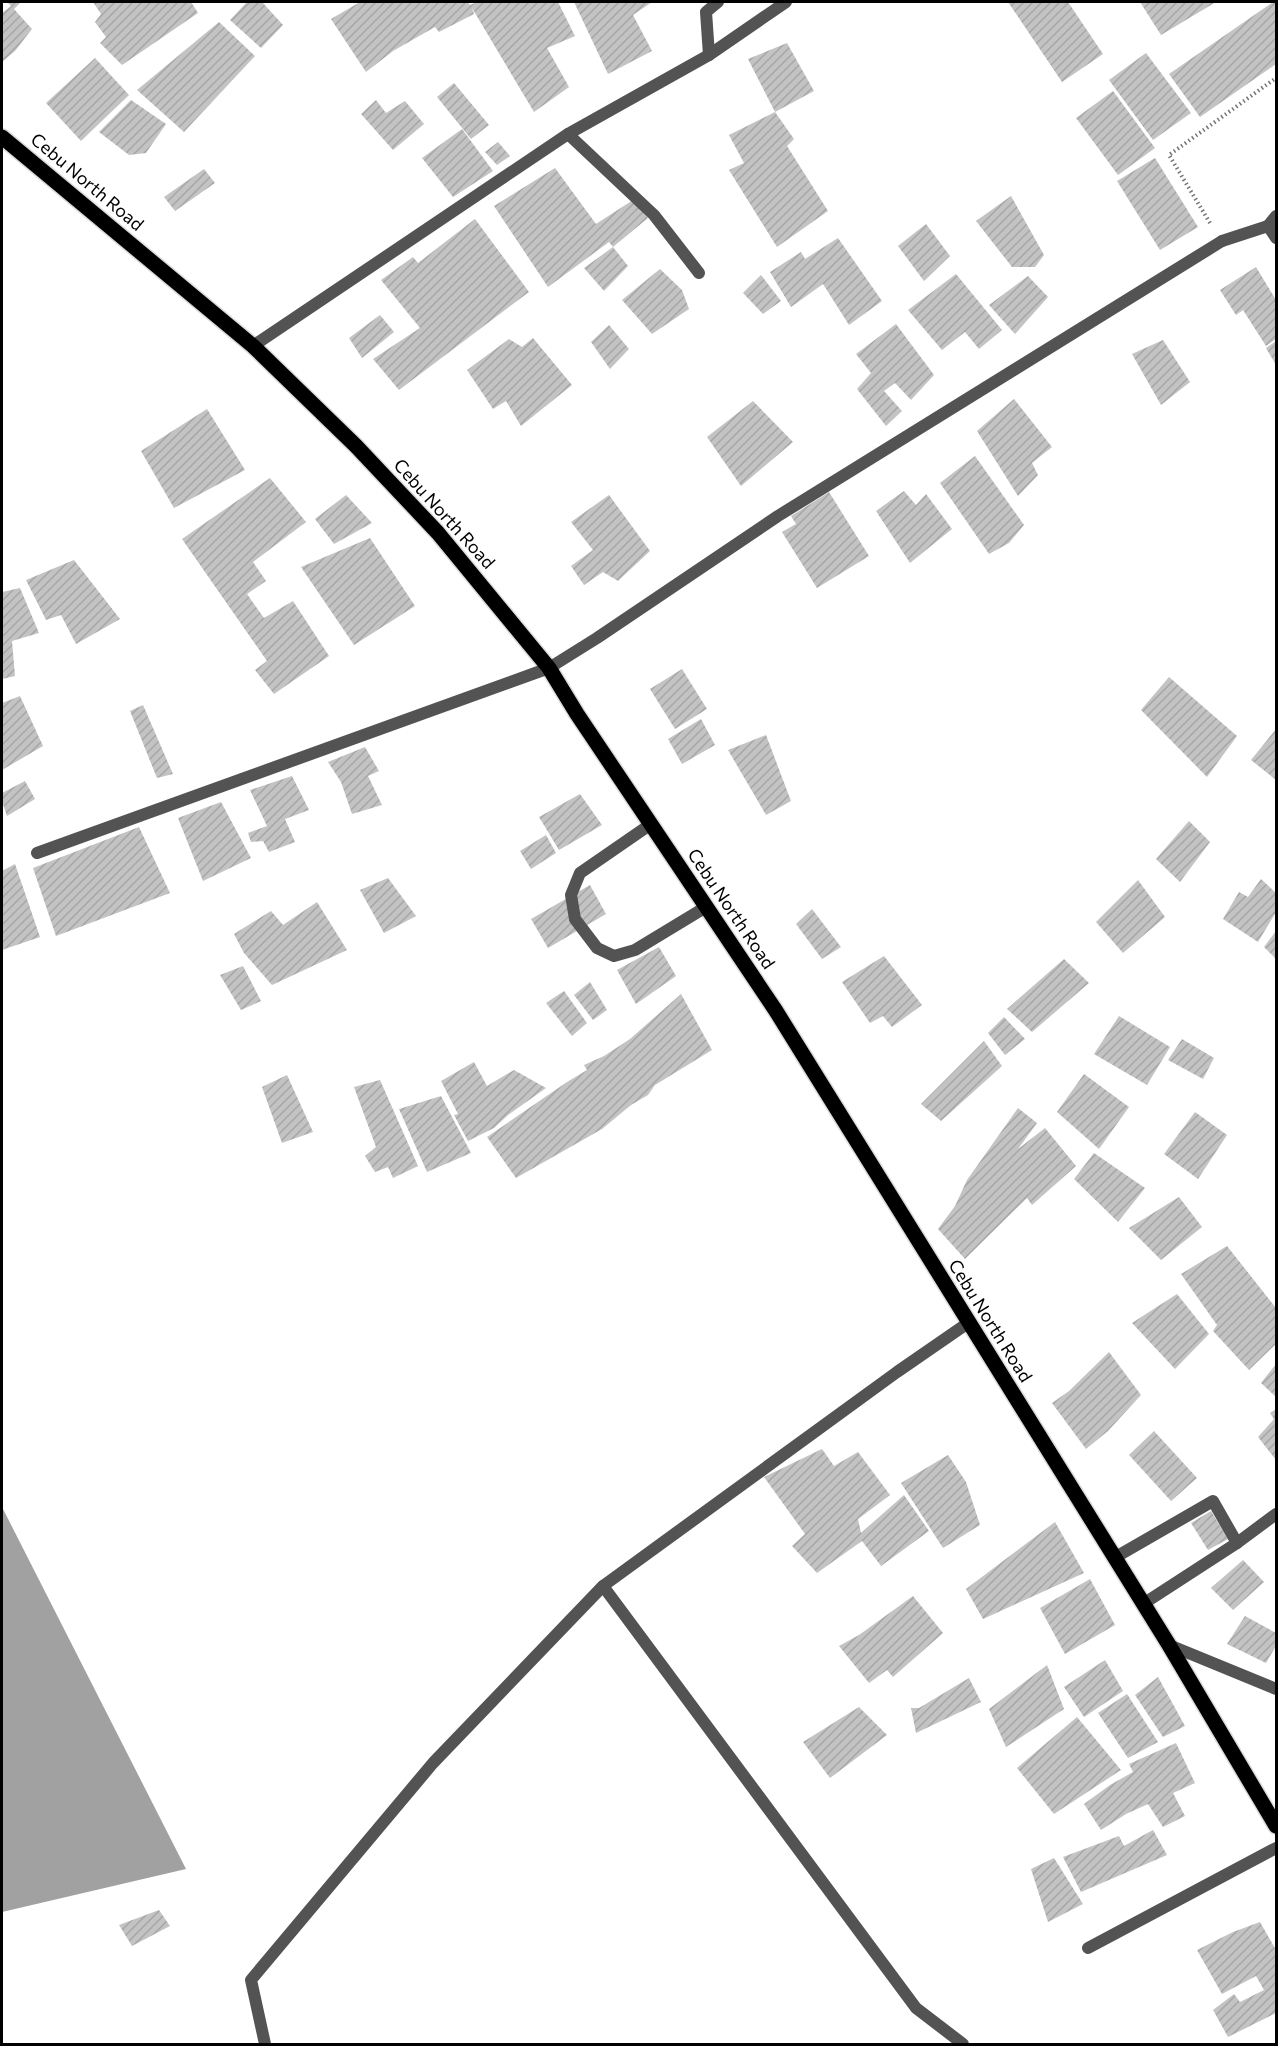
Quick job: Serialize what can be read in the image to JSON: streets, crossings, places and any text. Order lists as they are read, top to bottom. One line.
{"streets":{"main road":["Cebu North Road"]}}
